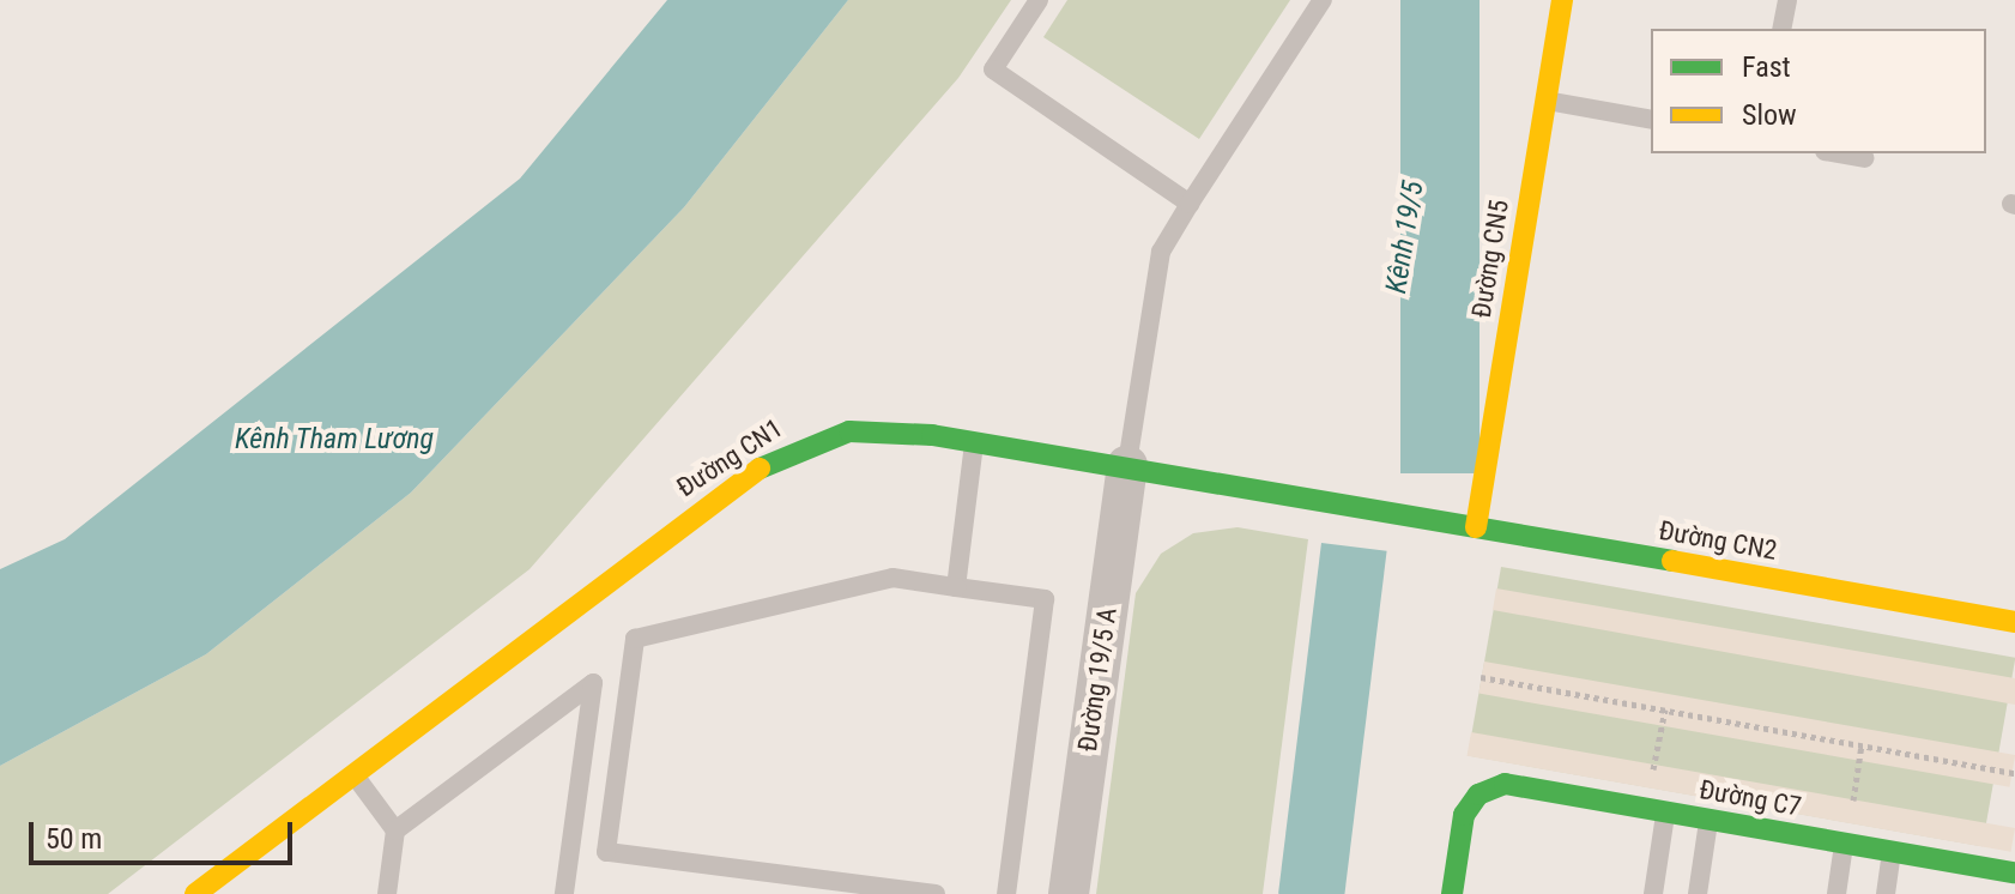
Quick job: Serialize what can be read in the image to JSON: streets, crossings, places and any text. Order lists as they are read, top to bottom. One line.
{"streets":{"street":["Đường CN5","Đường CN1","Đường CN2","Đường 19/5 A","Đường C7"]},"crossings":[["Đường CN5","Đường CN2"],["Đường CN1","Đường CN2"],["Đường CN1","Đường 19/5 A"]],"water":["Kênh 19/5","Kênh Tham Lương"],"legend":["Fast","Slow"],"scale_bar":"50 m"}
